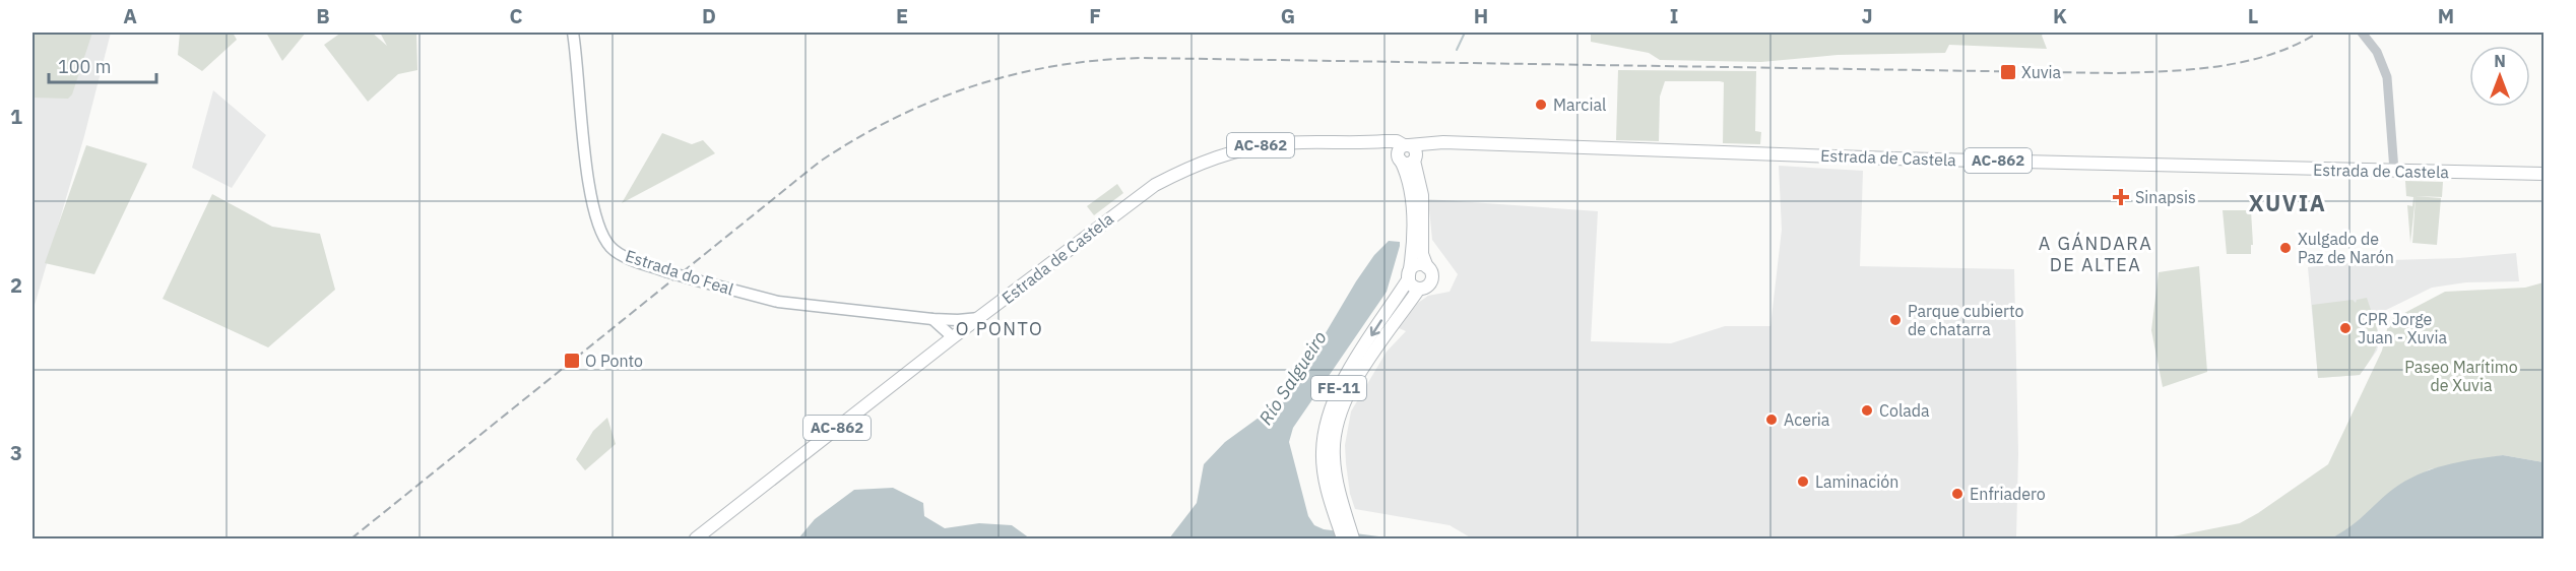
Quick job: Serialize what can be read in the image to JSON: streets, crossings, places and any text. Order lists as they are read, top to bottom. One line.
{"streets":{"main road":["AC-862","Estrada de Castela","Estrada do Feal","FE-11"]},"crossings":[["AC-862","Estrada de Castela"],["AC-862","FE-11"],["Estrada de Castela","Estrada do Feal"],["Estrada de Castela","FE-11"]],"districts":["XUVIA","A GÁNDARA DE ALTEA","O PONTO"],"water":["Río Salgueiro"],"parks":["Paseo Marítimo de Xuvia"],"places":{"transit":["Xuvia","O Ponto"],"other":["Marcial","Xulgado de Paz de Narón","Parque cubierto de chatarra","CPR Jorge Juan - Xuvia","Colada","Aceria","Laminación","Enfriadero"],"health":["Sinapsis"]},"scale_bar":"100 m","north":"top","grid":{"columns":["A","B","C","D","E","F","G","H","I","J","K","L","M"],"rows":["1","2","3"]}}
